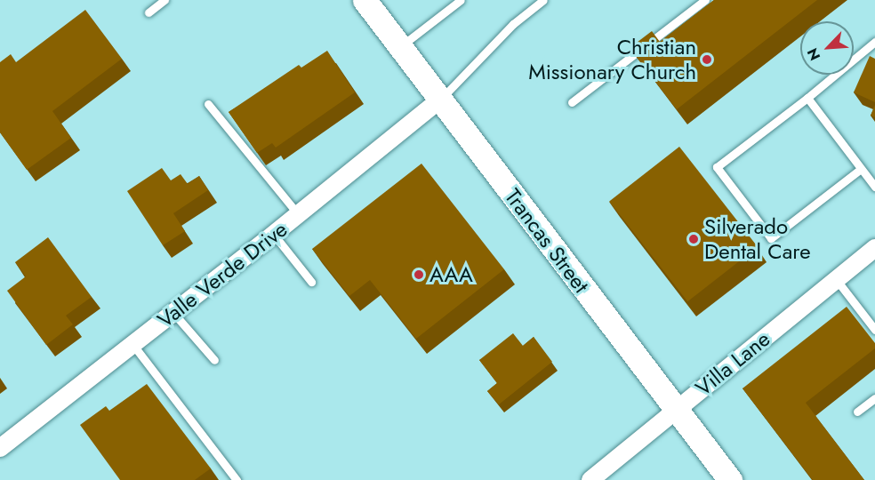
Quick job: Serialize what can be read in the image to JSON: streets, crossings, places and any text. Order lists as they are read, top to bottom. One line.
{"streets":{"main road":["Trancas Street"],"street":["Valle Verde Drive","Villa Lane"]},"crossings":[["Trancas Street","Valle Verde Drive"],["Trancas Street","Villa Lane"]],"places":["Christian Missionary Church","Silverado Dental Care","AAA"],"north":"bottom left"}
